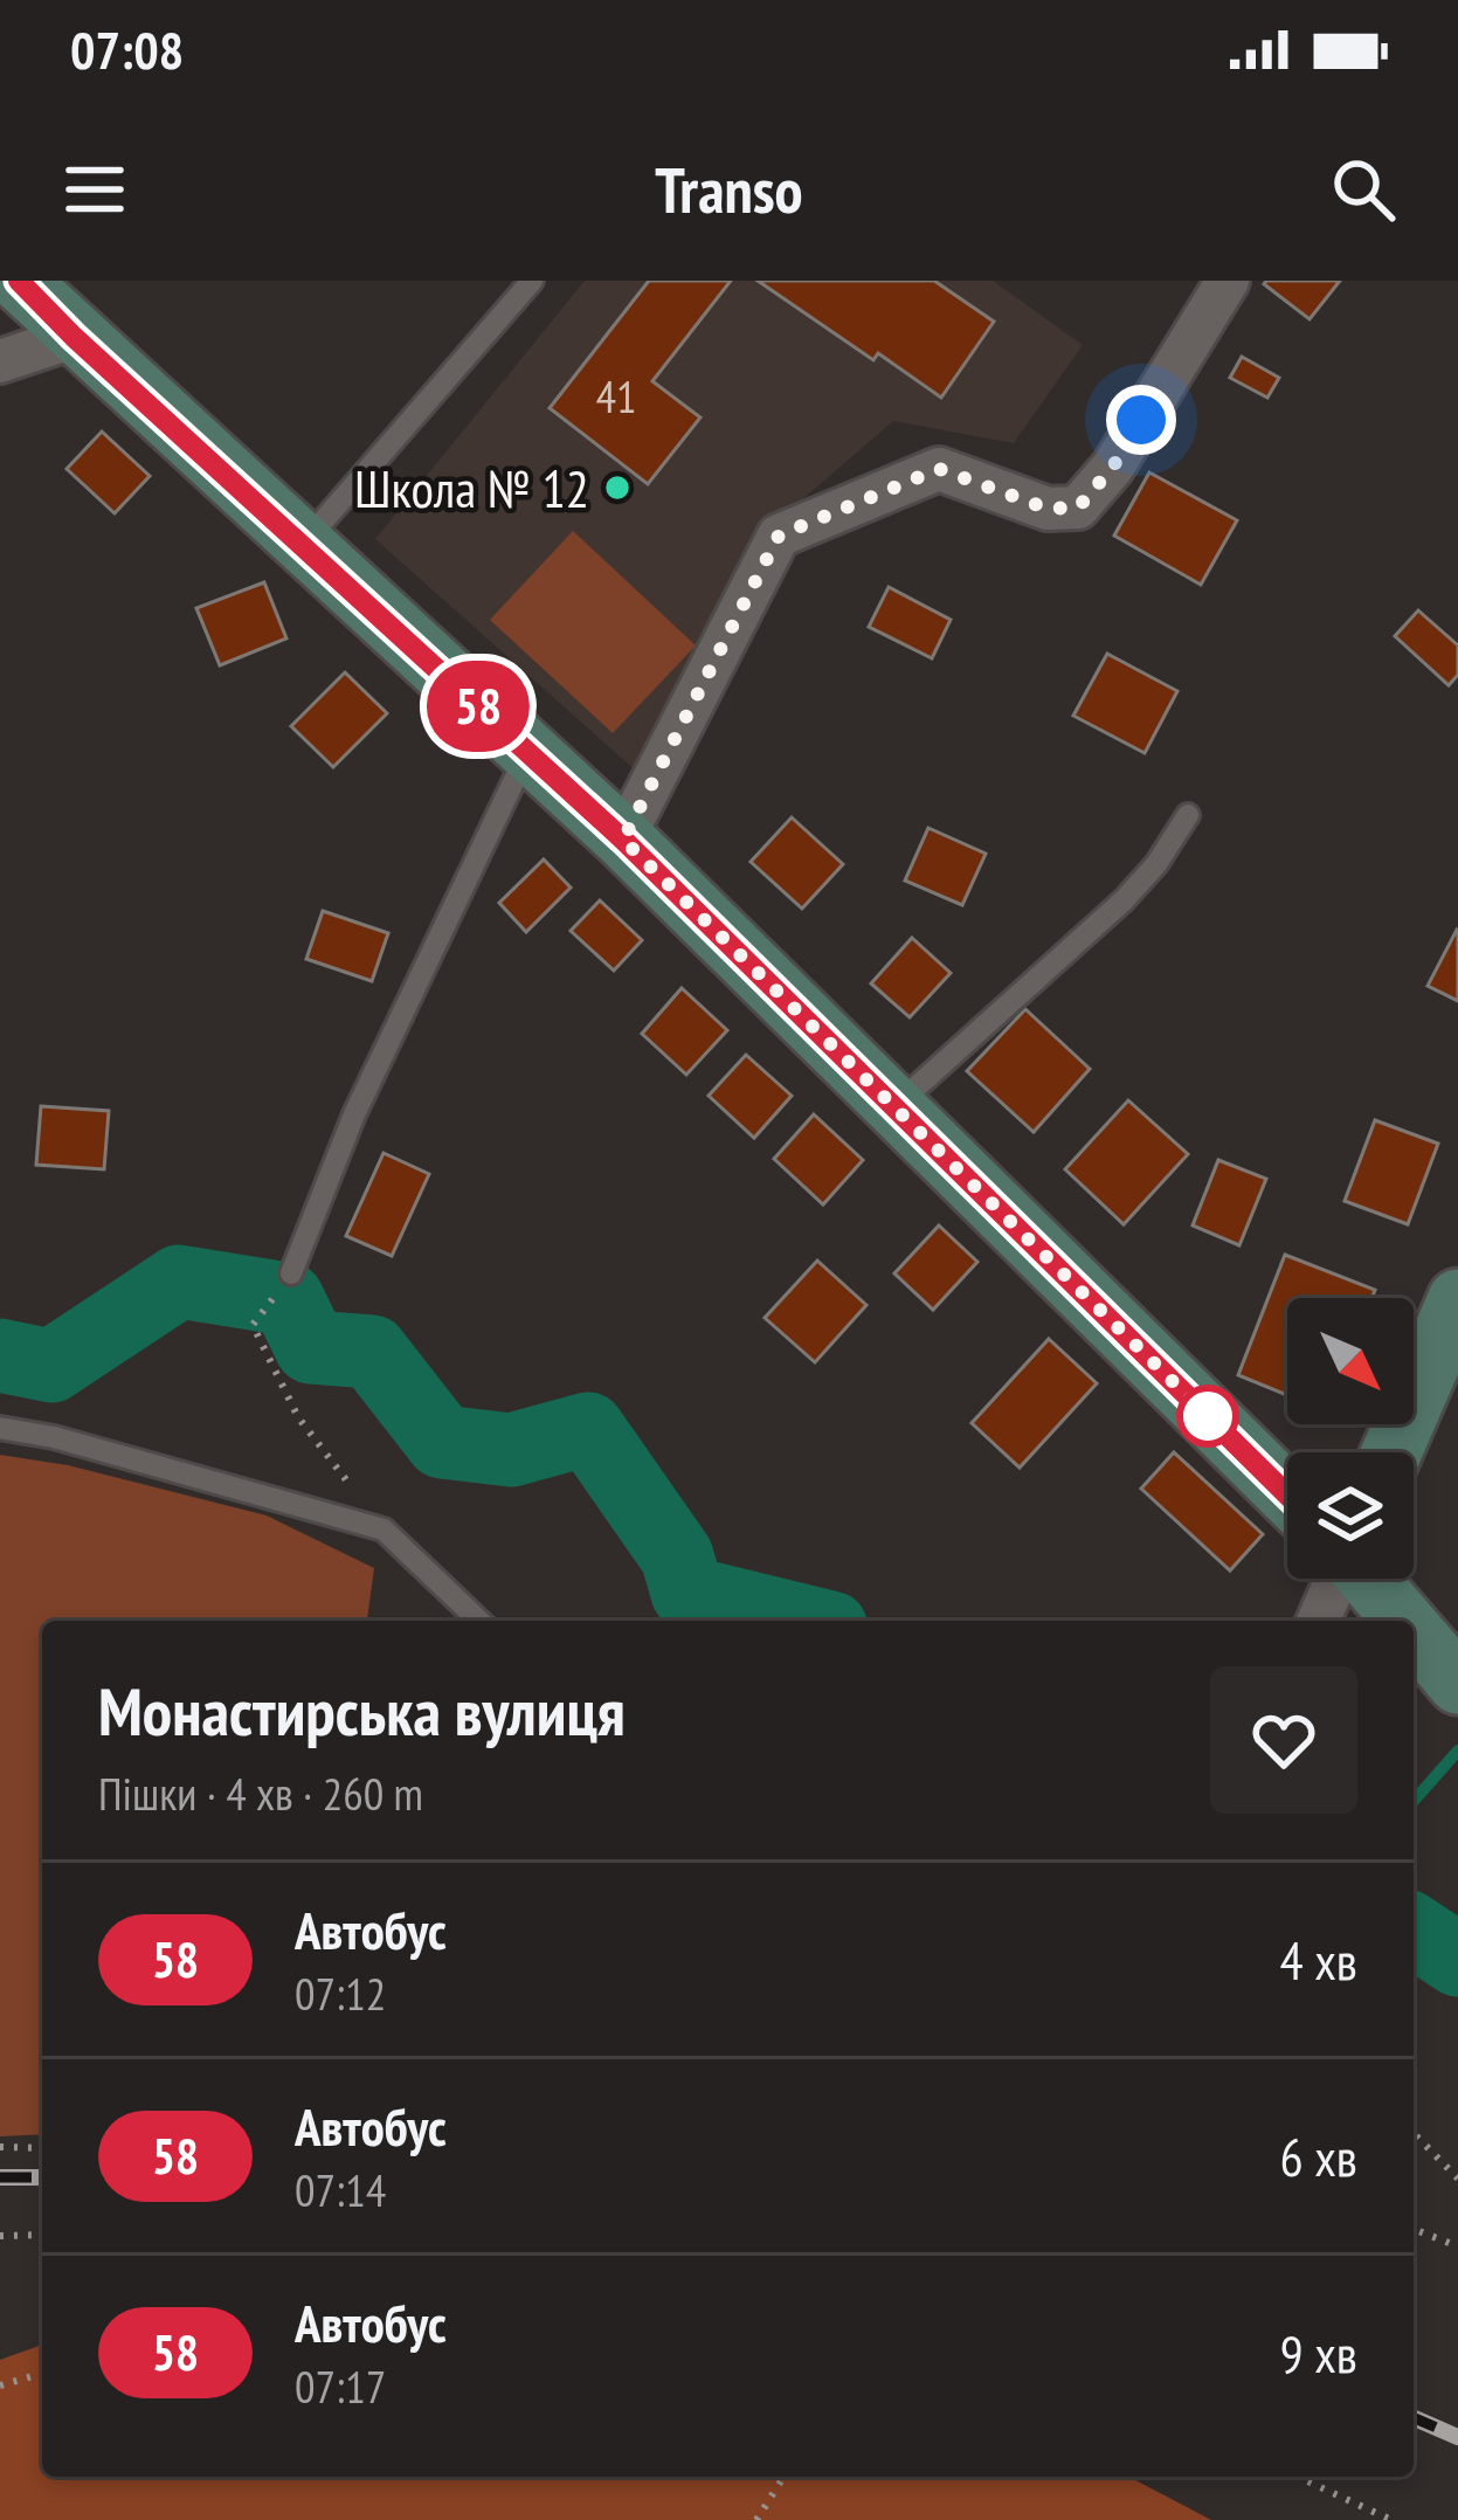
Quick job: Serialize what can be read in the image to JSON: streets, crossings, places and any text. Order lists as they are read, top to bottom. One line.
{"places":["Школа № 12"],"lines":["bus line 58"],"house_numbers":["41"],"north":"bottom right","page":{"status":"07:08","header":"Transo","on_map":"58","heading":["Монастирська вулиця","Пішки · 4 хв · 260 m"],"list":[{"mark":"58","name":"Автобус","note":"07:12","value":"4 хв"},{"mark":"58","name":"Автобус","note":"07:14","value":"6 хв"},{"mark":"58","name":"Автобус","note":"07:17","value":"9 хв"}]}}
